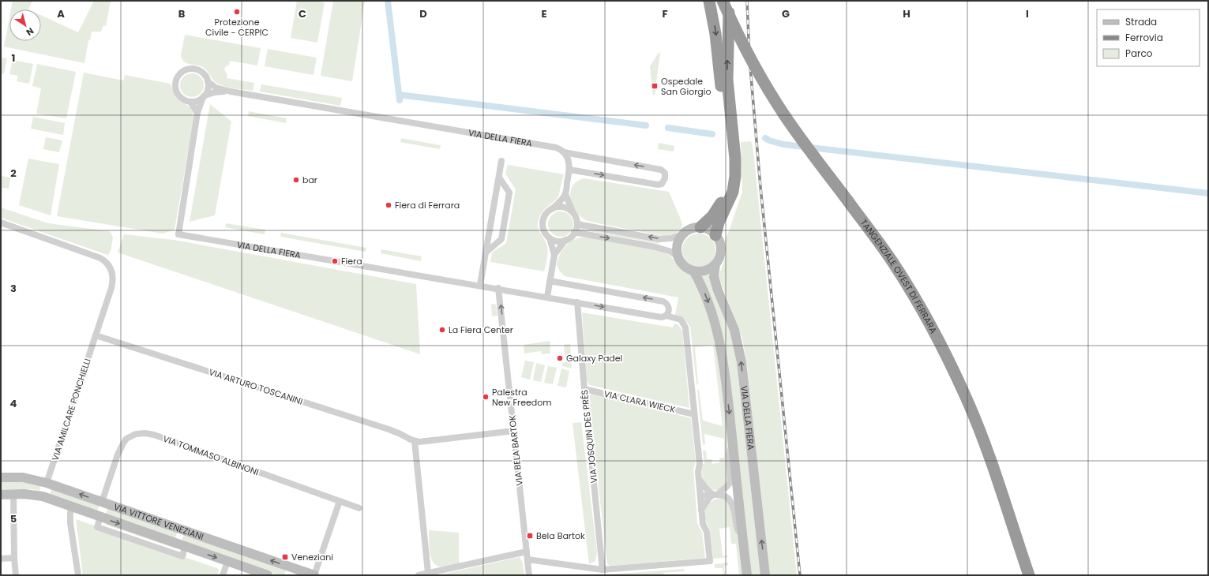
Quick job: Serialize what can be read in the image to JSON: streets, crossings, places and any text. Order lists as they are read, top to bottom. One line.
{"streets":{"highway":["TANGENZIALE OVEST DI FERRARA"],"street":["VIA DELLA FIERA","VIA ARTURO TOSCANINI","VIA CLARA WIECK","VIA AMILCARE PONCHIELLI","VIA JOSQUIN DES PRÉS","VIA BELA BARTOK","VIA TOMMASO ALBINONI","VIA VITTORE VENEZIANI"]},"crossings":[["VIA DELLA FIERA","VIA CLARA WIECK"],["VIA DELLA FIERA","VIA JOSQUIN DES PRÉS"],["VIA DELLA FIERA","VIA BELA BARTOK"],["VIA ARTURO TOSCANINI","VIA AMILCARE PONCHIELLI"],["VIA ARTURO TOSCANINI","VIA BELA BARTOK"],["VIA CLARA WIECK","VIA JOSQUIN DES PRÉS"],["VIA AMILCARE PONCHIELLI","VIA VITTORE VENEZIANI"],["VIA TOMMASO ALBINONI","VIA VITTORE VENEZIANI"]],"one_way":["VIA BELA BARTOK"],"places":{"other":["Protezione Civile - CERPIC","bar","Fiera di Ferrara","Fiera","La Fiera Center","Galaxy Padel","Palestra New Freedom"],"transit":["Ospedale San Giorgio","Bela Bartok","Veneziani"]},"legend":["Strada","Ferrovia","Parco"],"north":"bottom right","grid":{"columns":["A","B","C","D","E","F","G","H","I"],"rows":["1","2","3","4","5"]}}
